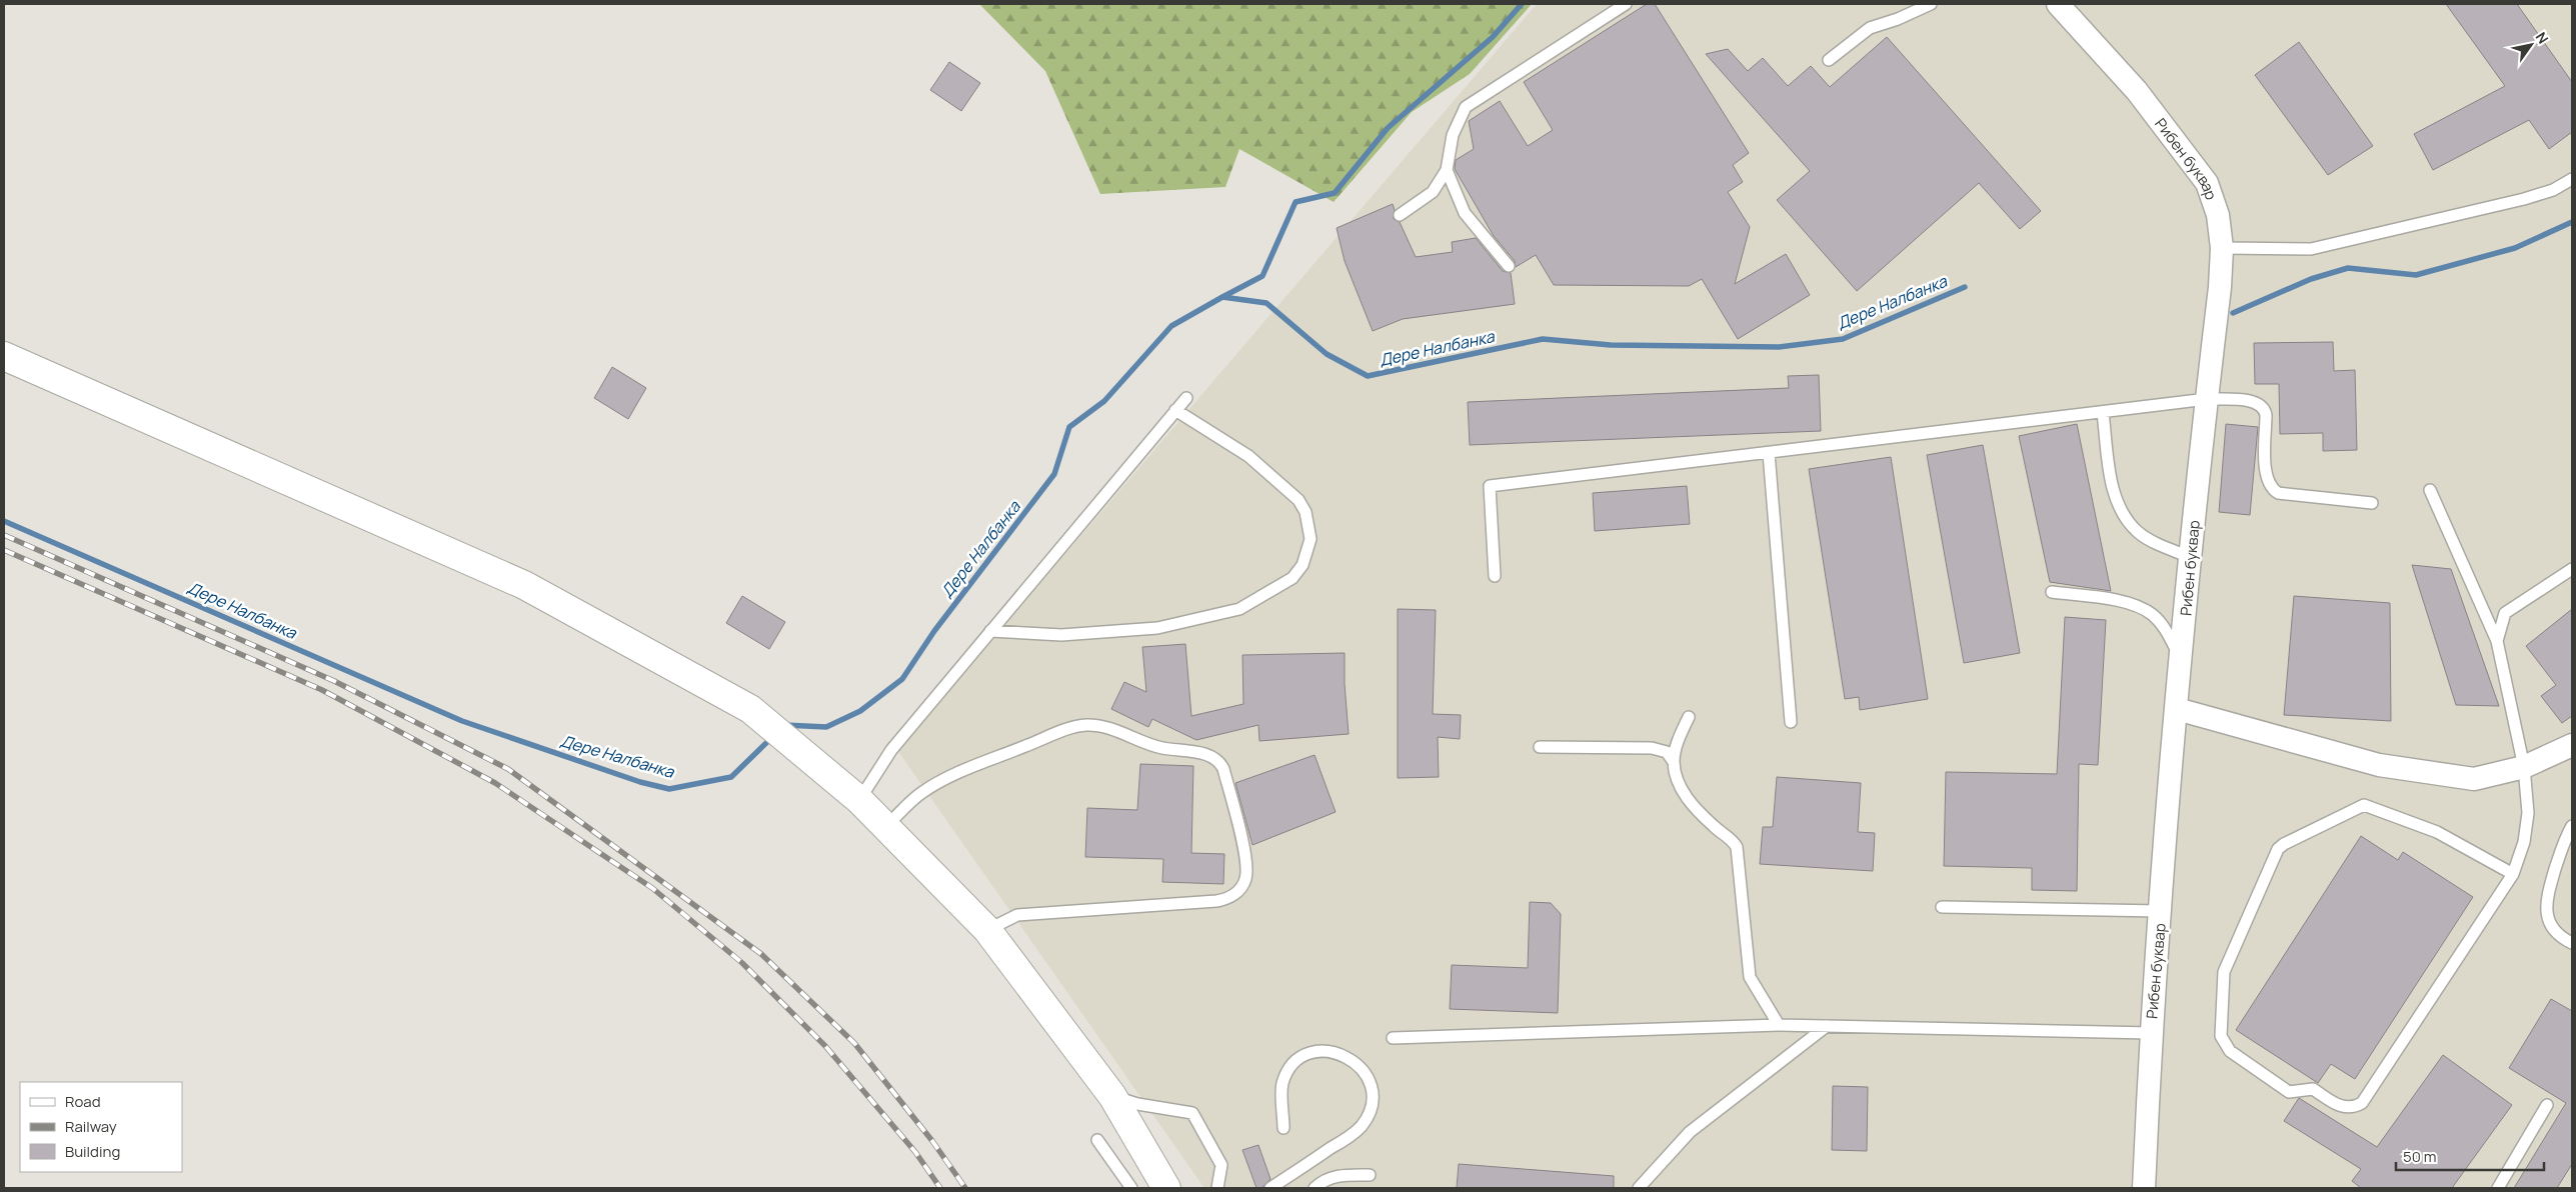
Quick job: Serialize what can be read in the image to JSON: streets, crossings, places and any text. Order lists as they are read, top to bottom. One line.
{"streets":{"street":["Рибен буквар"]},"water":["Дере Налбанка"],"legend":["Road","Railway","Building"],"scale_bar":"50 m","north":"top right"}
